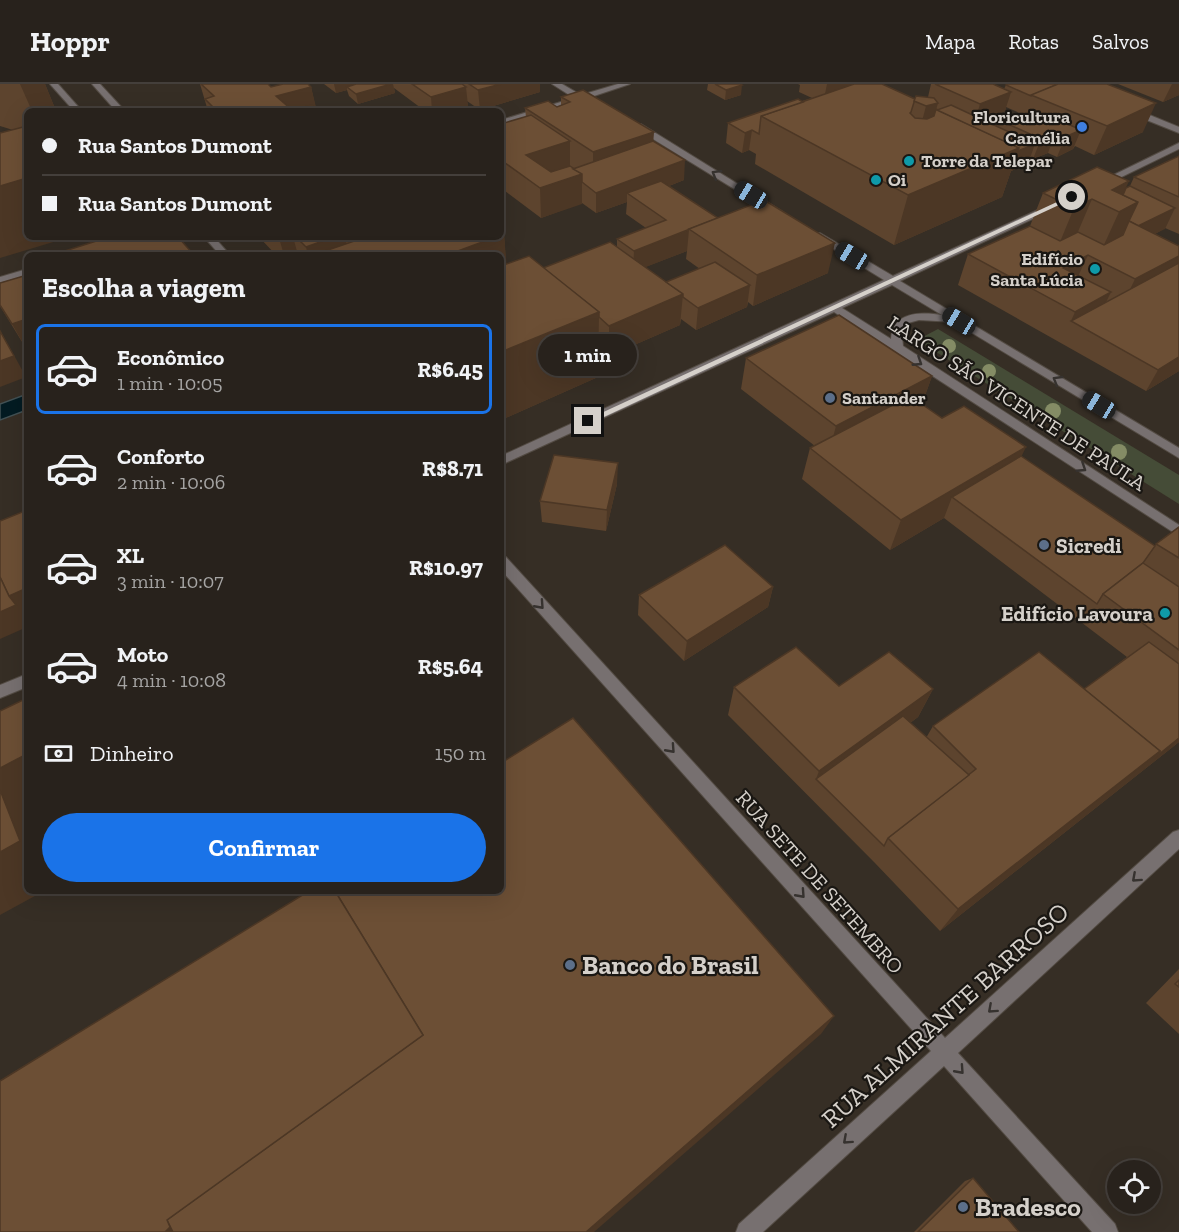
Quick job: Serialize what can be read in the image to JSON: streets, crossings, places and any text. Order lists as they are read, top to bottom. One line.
{"streets":{"street":["LARGO SÃO VICENTE DE PAULA","RUA SETE DE SETEMBRO","RUA ALMIRANTE BARROSO"]},"crossings":[["RUA SETE DE SETEMBRO","RUA ALMIRANTE BARROSO"]],"one_way":["RUA SETE DE SETEMBRO","RUA ALMIRANTE BARROSO"],"places":["Floricultura Camélia","Torre da Telepar","Oi","Edifício Santa Lúcia","Santander","Sicredi","Edifício Lavoura","Banco do Brasil","Bradesco"],"page":{"header":"Hoppr","nav":["Mapa","Rotas","Salvos"],"banner":["Rua Santos Dumont","Rua Santos Dumont"],"heading":"Escolha a viagem","list":[{"name":"Econômico","note":"1 min · 10:05","value":"R$6.45"},{"name":"Conforto","note":"2 min · 10:06","value":"R$8.71"},{"name":"XL","note":"3 min · 10:07","value":"R$10.97"},{"name":"Moto","note":"4 min · 10:08","value":"R$5.64"}],"bubble":"1 min","pay":["Dinheiro","150 m"],"buttons":"Confirmar"}}
